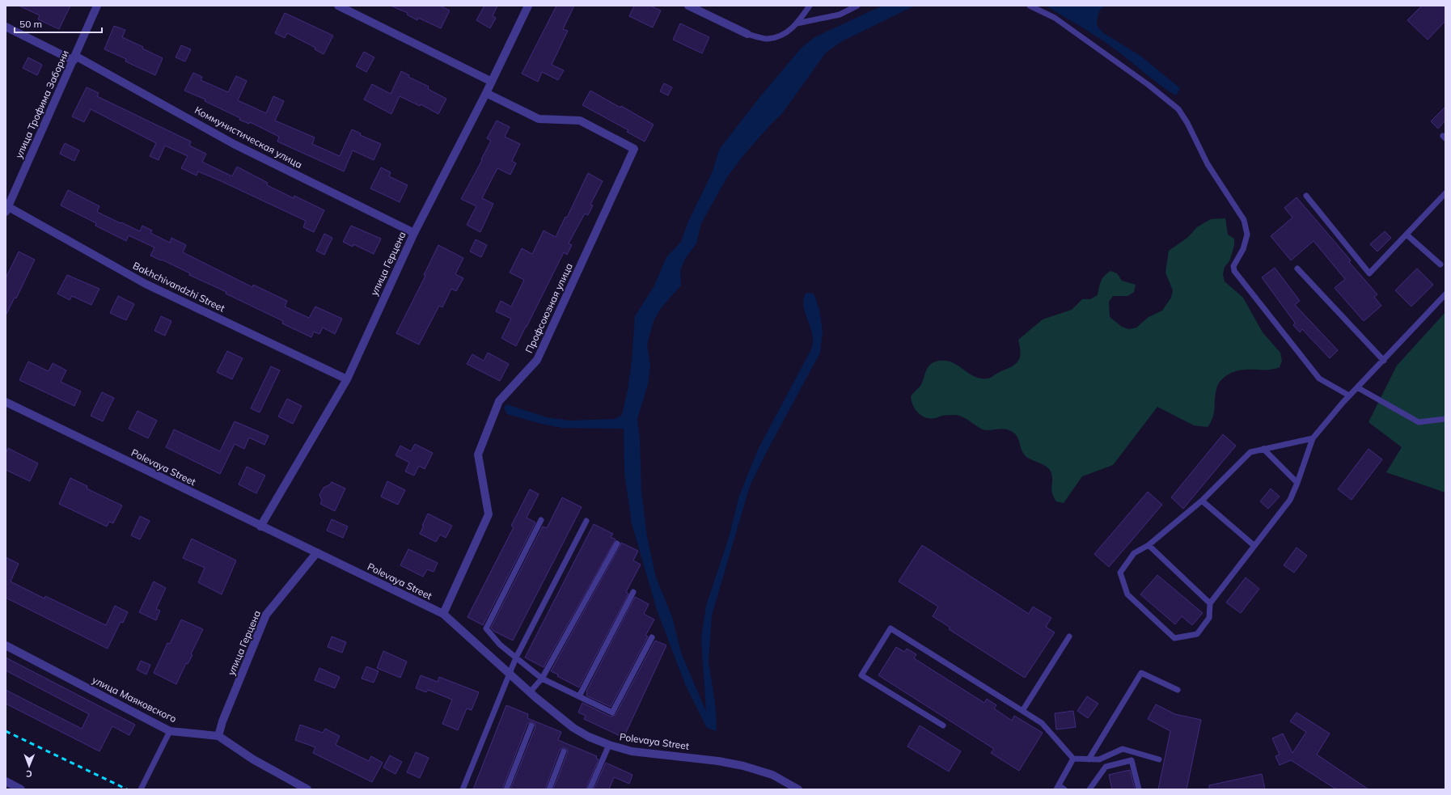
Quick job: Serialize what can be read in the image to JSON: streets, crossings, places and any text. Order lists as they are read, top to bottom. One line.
{"streets":{"street":["улица Трофима Заборни","Коммунистическая улица","улица Герцена","Bakhchivandzhi Street","Профсоюзная улица","Polevaya Street","улица Маяковского"]},"crossings":[["улица Трофима Заборни","Коммунистическая улица"],["улица Трофима Заборни","Bakhchivandzhi Street"],["Коммунистическая улица","улица Герцена"],["улица Герцена","Bakhchivandzhi Street"],["улица Герцена","Профсоюзная улица"],["улица Герцена","Polevaya Street"],["улица Герцена","улица Маяковского"],["Профсоюзная улица","Polevaya Street"]],"scale_bar":"50 m","north":"bottom"}
